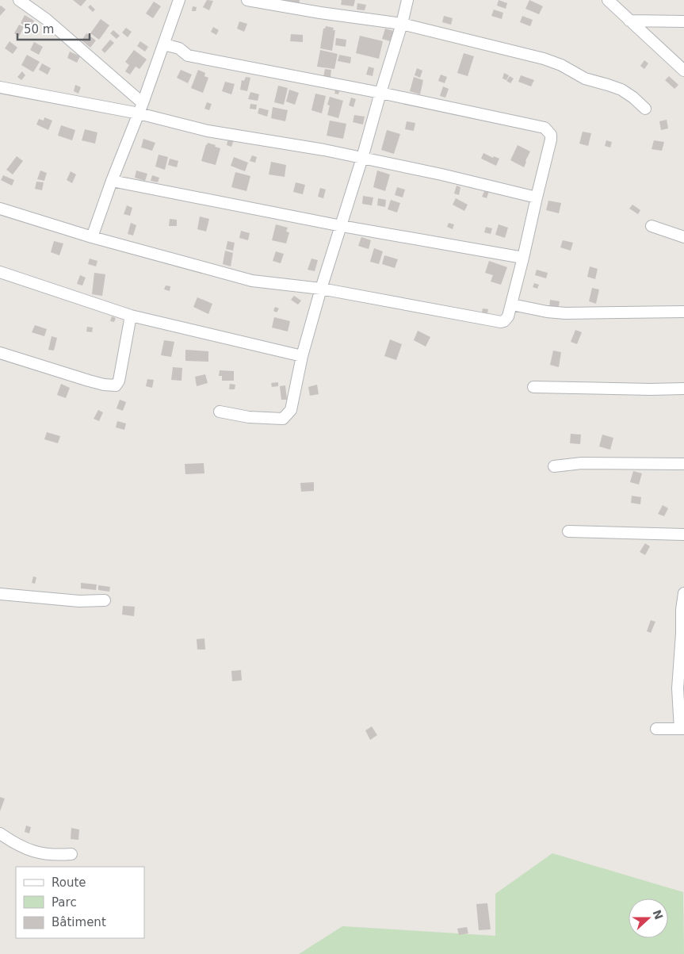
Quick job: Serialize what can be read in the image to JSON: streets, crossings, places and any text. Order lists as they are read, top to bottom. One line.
{"legend":["Route","Parc","Bâtiment"],"scale_bar":"50 m","north":"right"}
